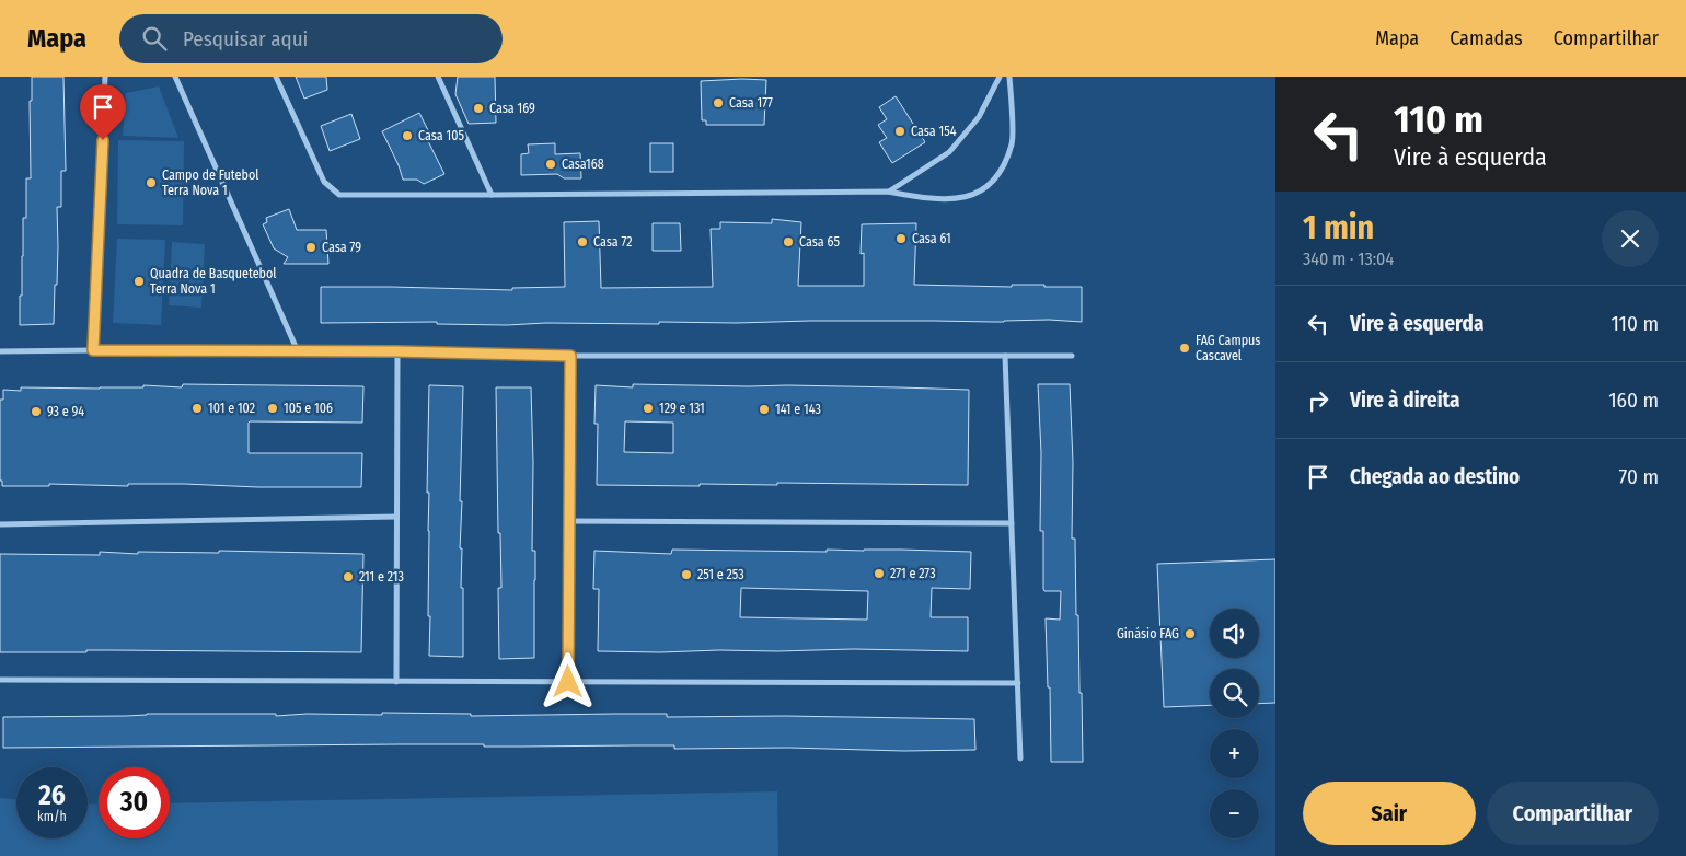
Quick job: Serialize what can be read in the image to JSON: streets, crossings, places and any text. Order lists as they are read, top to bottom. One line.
{"places":["Casa 177","Casa 169","Casa 154","Casa 105","Casa168","Campo de Futebol Terra Nova 1","Casa 61","Casa 72","Casa 65","Casa 79","Quadra de Basquetebol Terra Nova 1","FAG Campus Cascavel","101 e 102","105 e 106","129 e 131","141 e 143","93 e 94","271 e 273","251 e 253","211 e 213","Ginásio FAG"],"page":{"header":"Mapa","search":"Pesquisar aqui","nav":["Mapa","Camadas","Compartilhar"],"turn":["110 m","Vire à esquerda"],"heading":["1 min","340 m · 13:04"],"list":[{"name":"Vire à esquerda","value":"110 m"},{"name":"Vire à direita","value":"160 m"},{"name":"Chegada ao destino","value":"70 m"}],"map_buttons":["+","−"],"speed":"26 km/h","limit":"30","buttons":["Sair","Compartilhar"]}}
